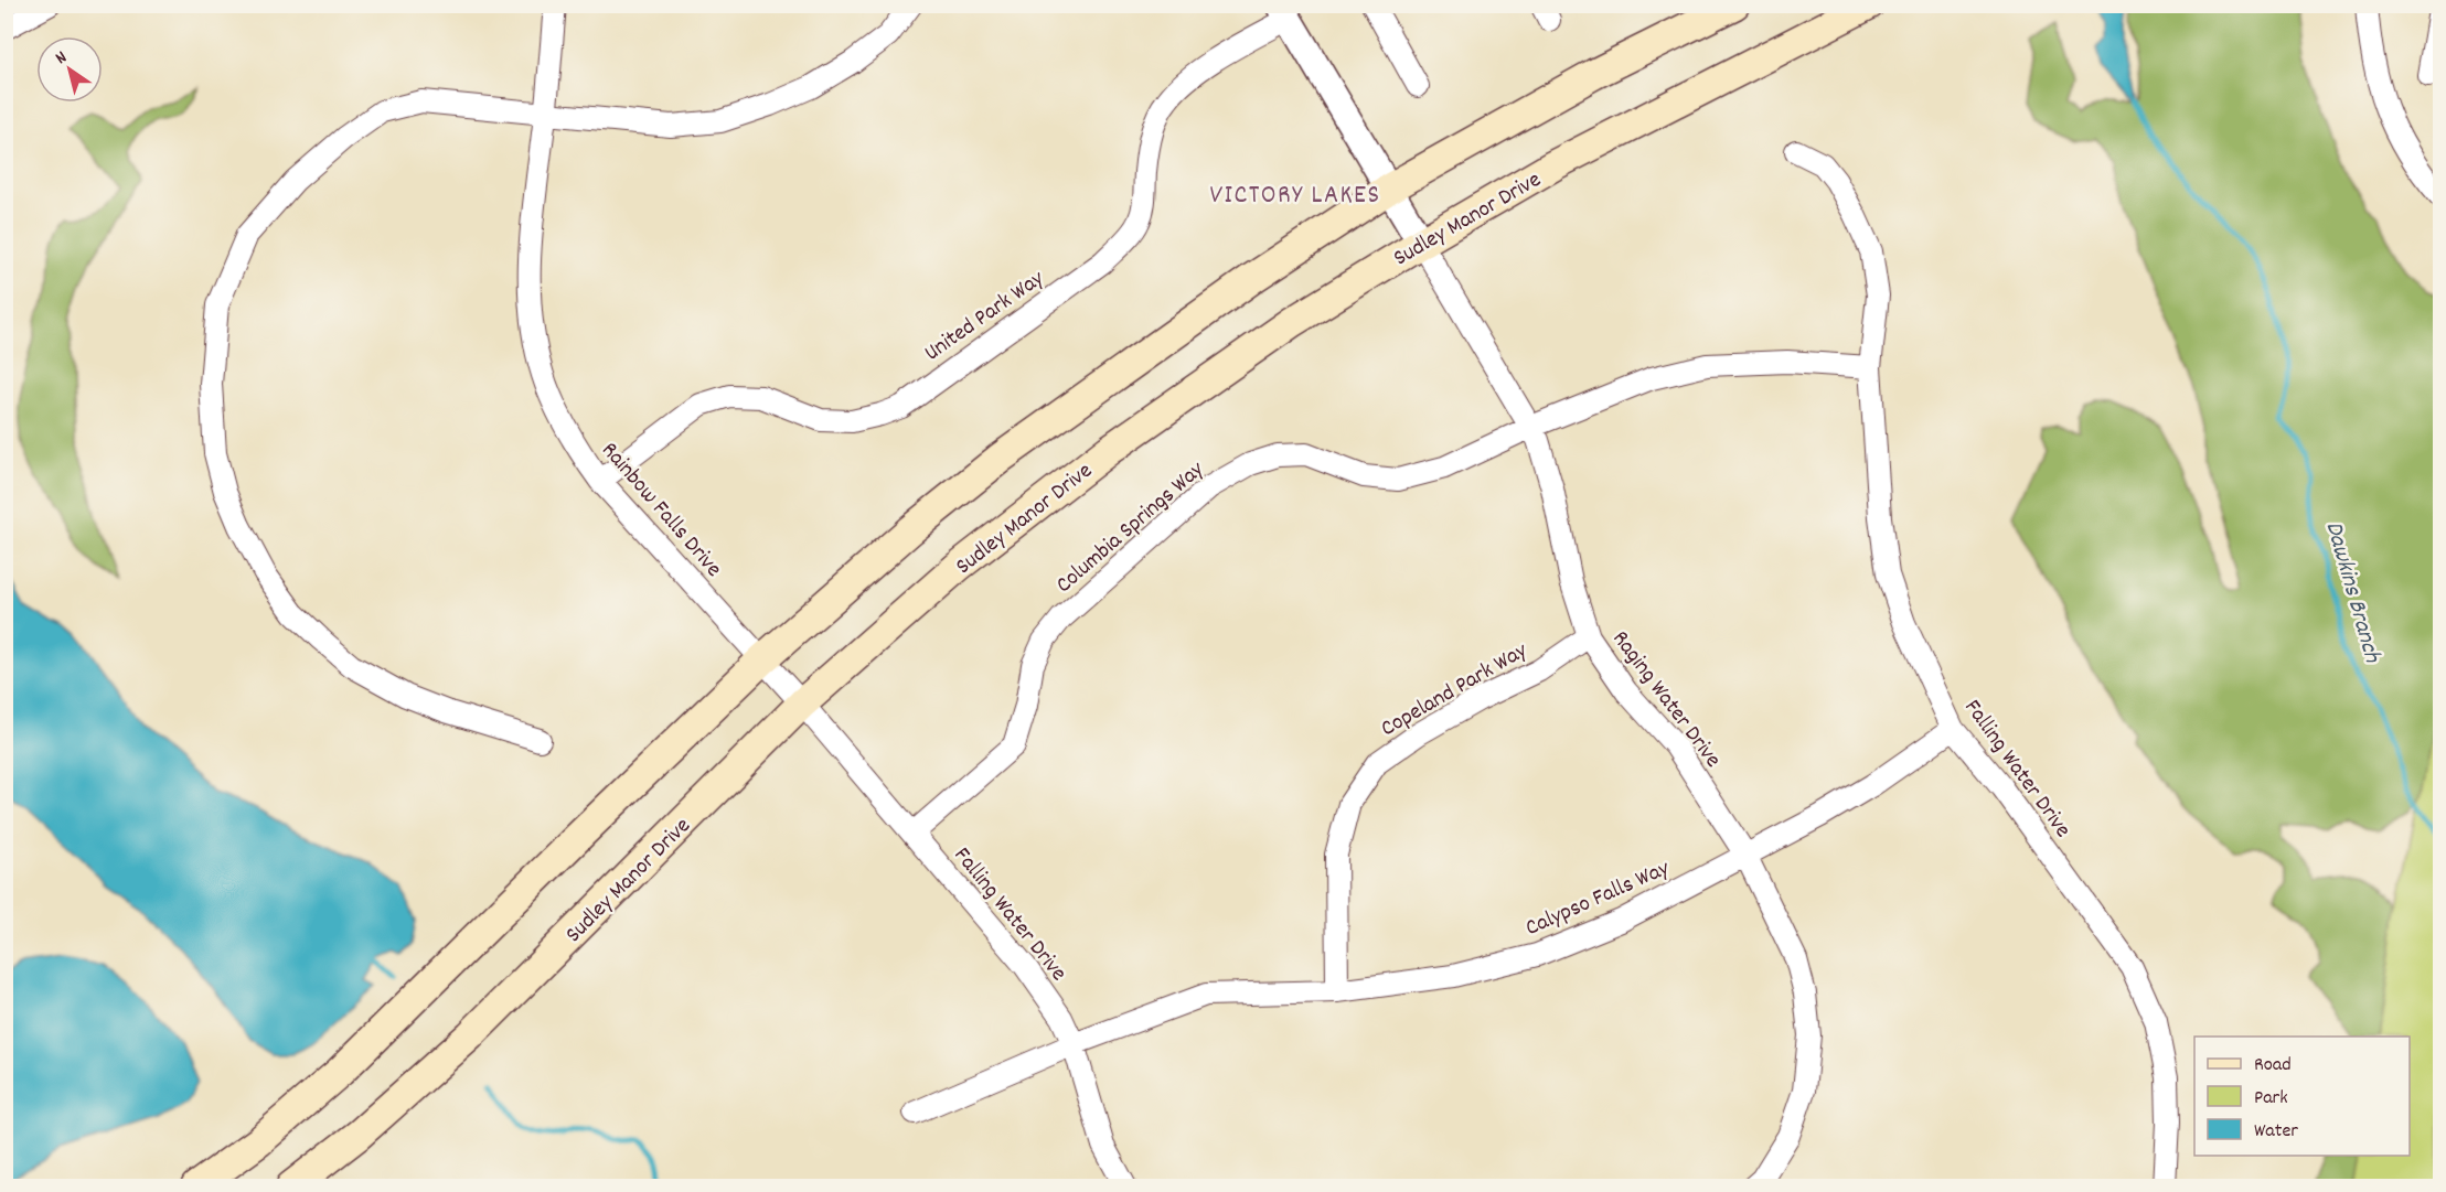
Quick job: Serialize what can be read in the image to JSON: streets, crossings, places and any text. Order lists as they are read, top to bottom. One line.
{"streets":{"main road":["Sudley Manor Drive"],"street":["United Park Way","Rainbow Falls Drive","Columbia Springs Way","Copeland Park Way","Raging Water Drive","Falling Water Drive","Calypso Falls Way"]},"crossings":[["Sudley Manor Drive","Rainbow Falls Drive"],["Sudley Manor Drive","Raging Water Drive"],["Sudley Manor Drive","Falling Water Drive"],["United Park Way","Rainbow Falls Drive"],["Rainbow Falls Drive","Falling Water Drive"],["Columbia Springs Way","Raging Water Drive"],["Columbia Springs Way","Falling Water Drive"],["Copeland Park Way","Raging Water Drive"],["Copeland Park Way","Calypso Falls Way"],["Raging Water Drive","Calypso Falls Way"],["Falling Water Drive","Calypso Falls Way"]],"districts":["VICTORY LAKES"],"water":["Dawkins Branch"],"legend":["Road","Park","Water"],"north":"top left"}
